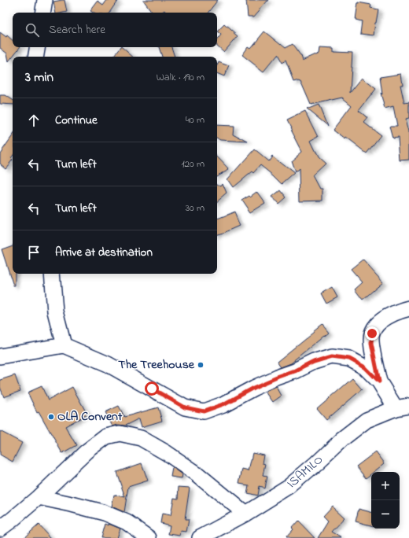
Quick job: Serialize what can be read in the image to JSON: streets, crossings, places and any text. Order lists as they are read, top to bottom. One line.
{"streets":{"street":["ISAMILO"]},"places":["The Treehouse","OLA Convent"],"page":{"search":"Search here","heading":["3 min","Walk · 190 m"],"list":[["Continue","40 m"],["Turn left","120 m"],["Turn left","30 m"],"Arrive at destination"],"map_buttons":["+","−"]}}
